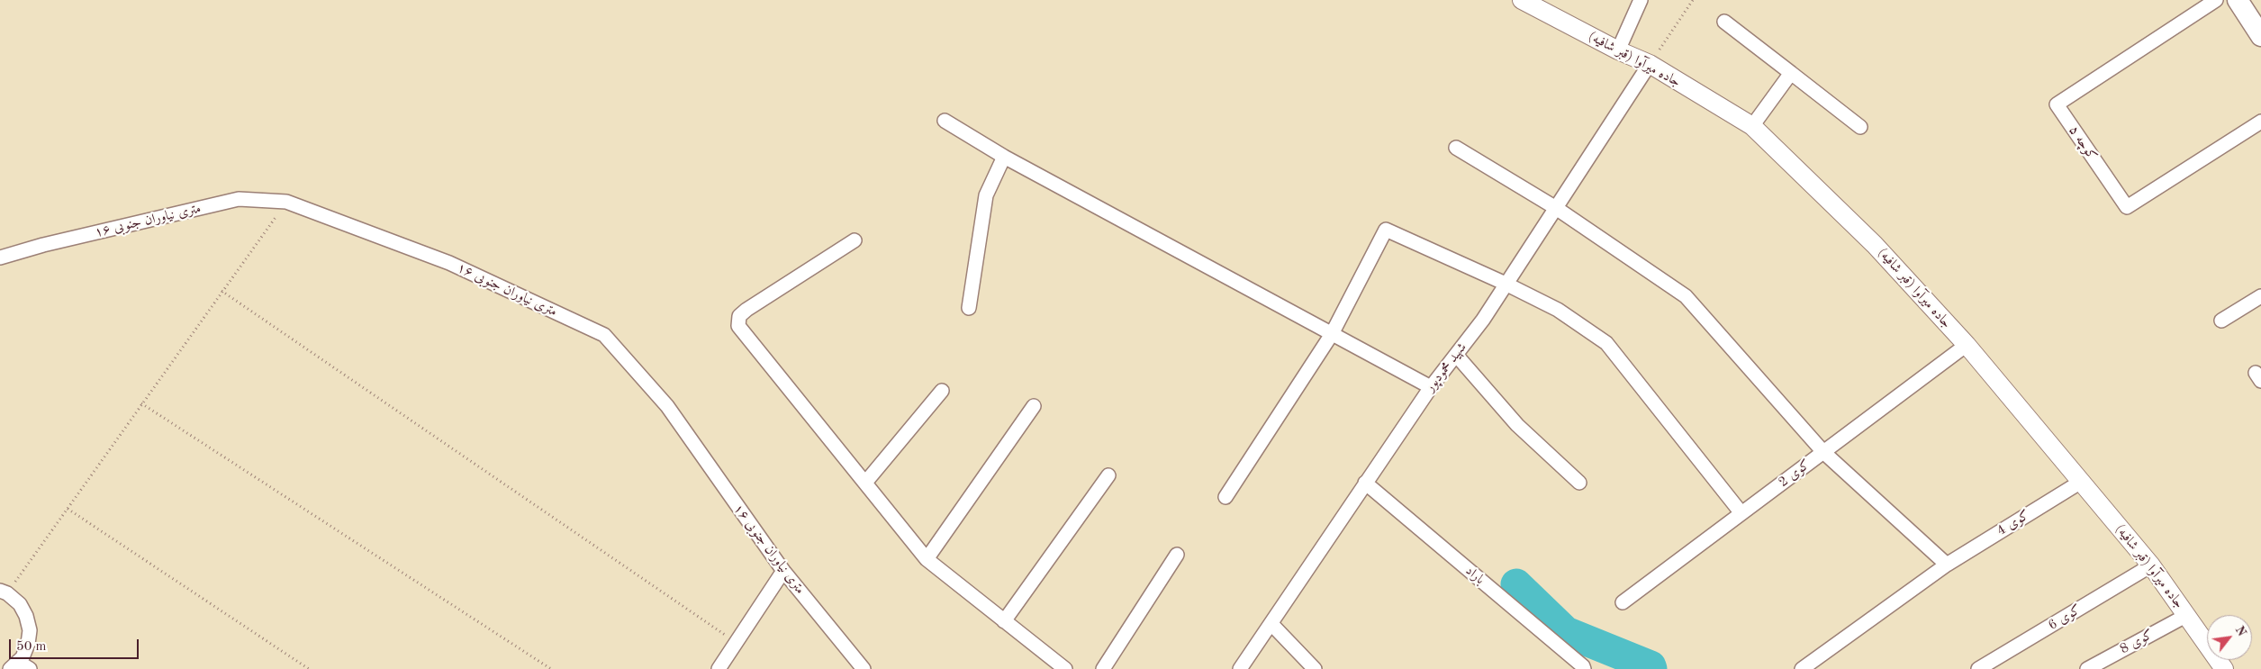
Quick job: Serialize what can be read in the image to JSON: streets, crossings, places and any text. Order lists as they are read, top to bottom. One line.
{"streets":{"street":["جاده میرآوا (قبر شافیه)","کوچه ۵","۱۶ متری نیاوران جنوبی","شهید محمودپور","کوی 2","کوی 4","باراد","کوی 6","کوی 8"]},"crossings":[["جاده میرآوا (قبر شافیه)","شهید محمودپور"],["جاده میرآوا (قبر شافیه)","کوی 2"],["جاده میرآوا (قبر شافیه)","کوی 4"],["جاده میرآوا (قبر شافیه)","کوی 6"],["جاده میرآوا (قبر شافیه)","کوی 8"],["شهید محمودپور","باراد"]],"scale_bar":"50 m","north":"top right"}
